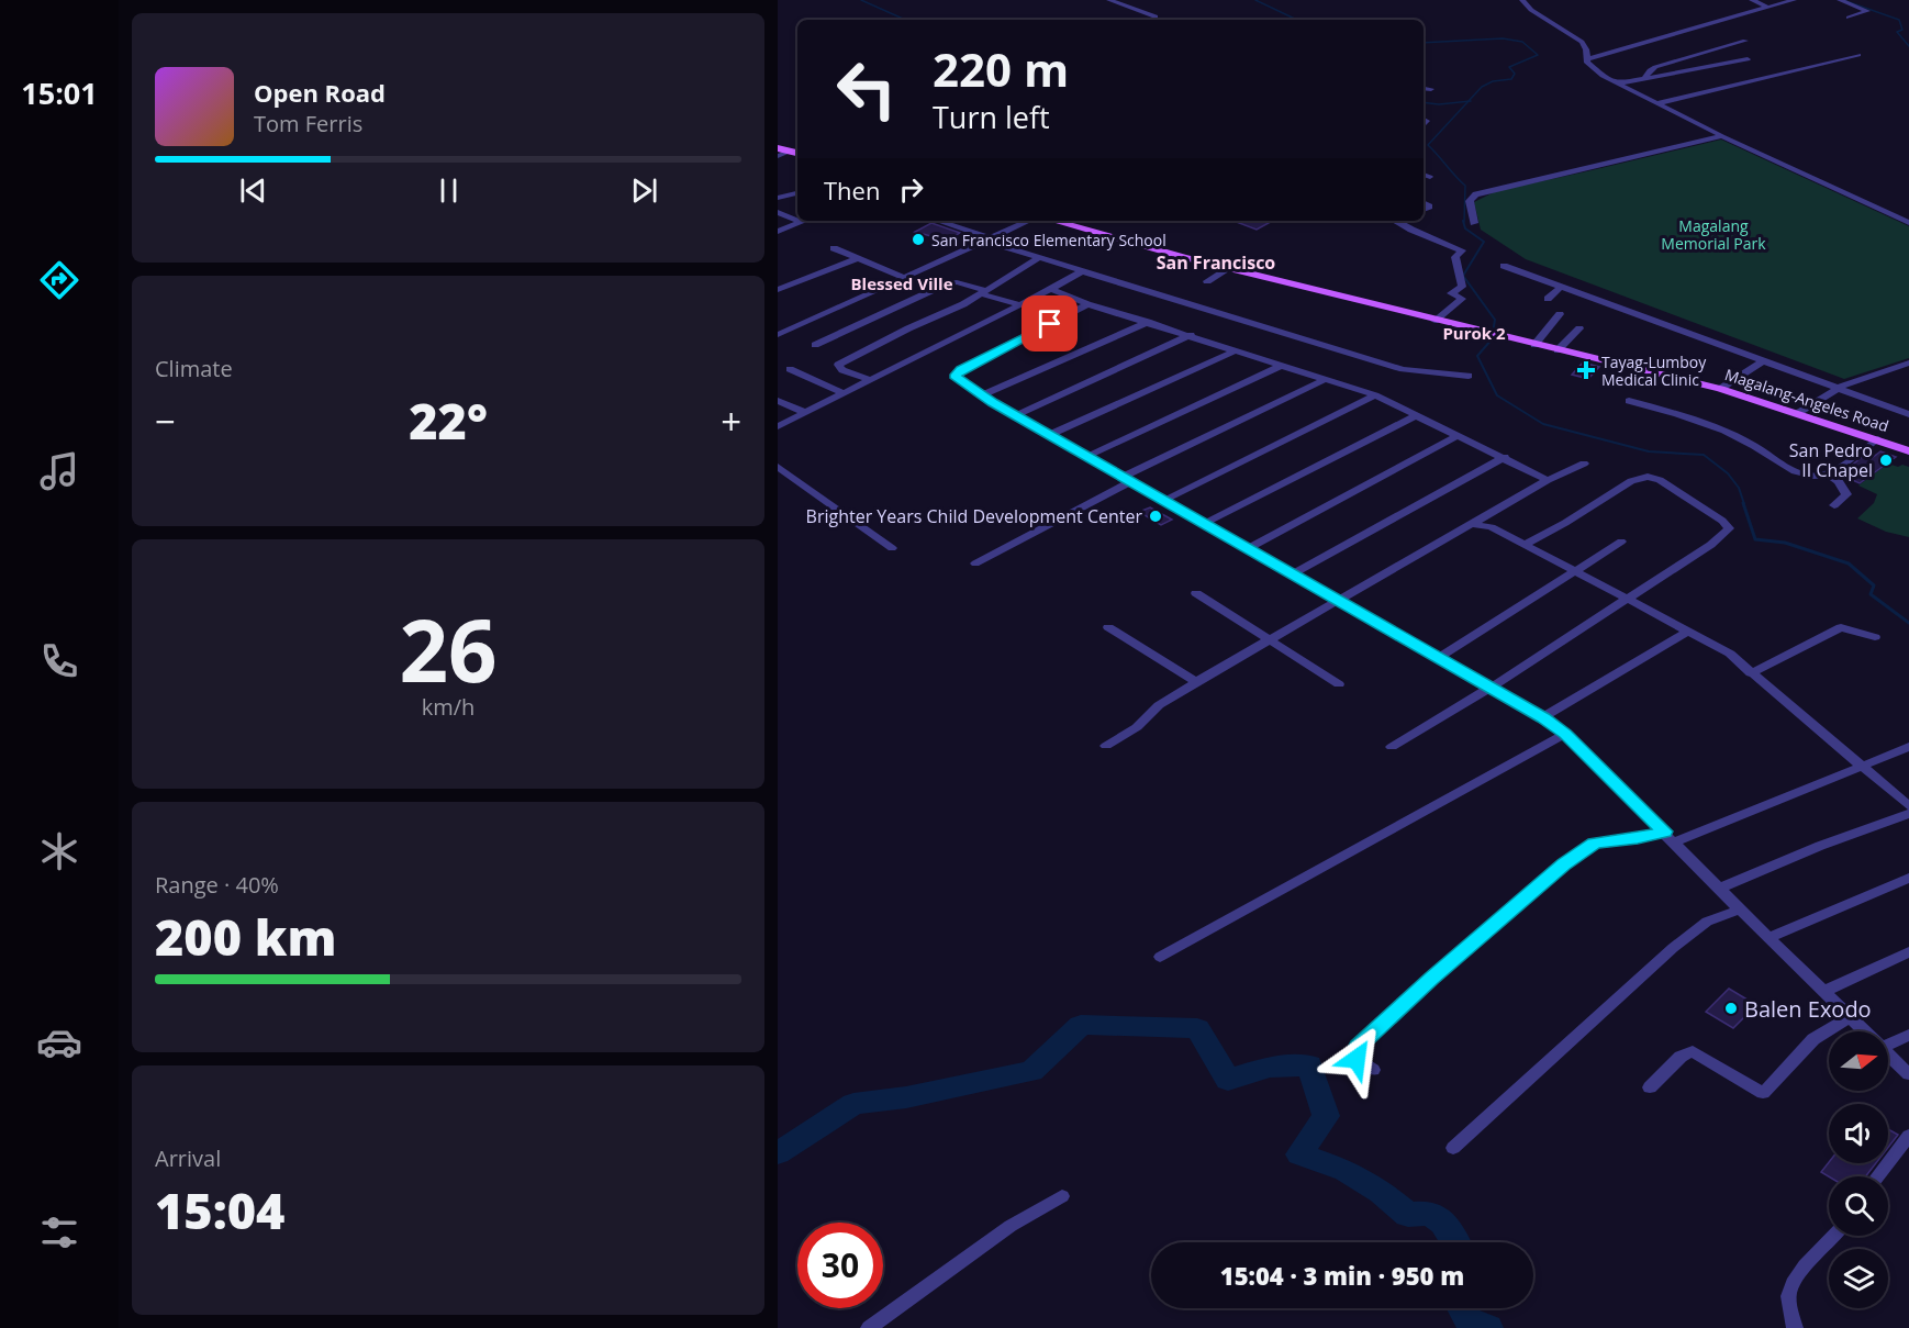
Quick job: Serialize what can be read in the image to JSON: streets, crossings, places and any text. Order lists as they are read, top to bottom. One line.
{"streets":{"main road":["Magalang-Angeles Road"]},"districts":["San Francisco","Blessed Ville","Purok 2"],"parks":["Magalang Memorial Park"],"places":{"other":["San Francisco Elementary School","San Pedro II Chapel","Brighter Years Child Development Center","Balen Exodo"],"health":["Tayag-Lumboy Medical Clinic"]},"north":"right","page":{"tabs":"15:01","turn":["220 m","Turn left"],"song":["Open Road","Tom Ferris"],"then":"Then","tile":["Climate",["26","km/h"],["Range · 40%","200 km"],["Arrival","15:04"]],"heat":["−","22°","+"],"limit":"30","trip":"15:04 · 3 min · 950 m"}}
